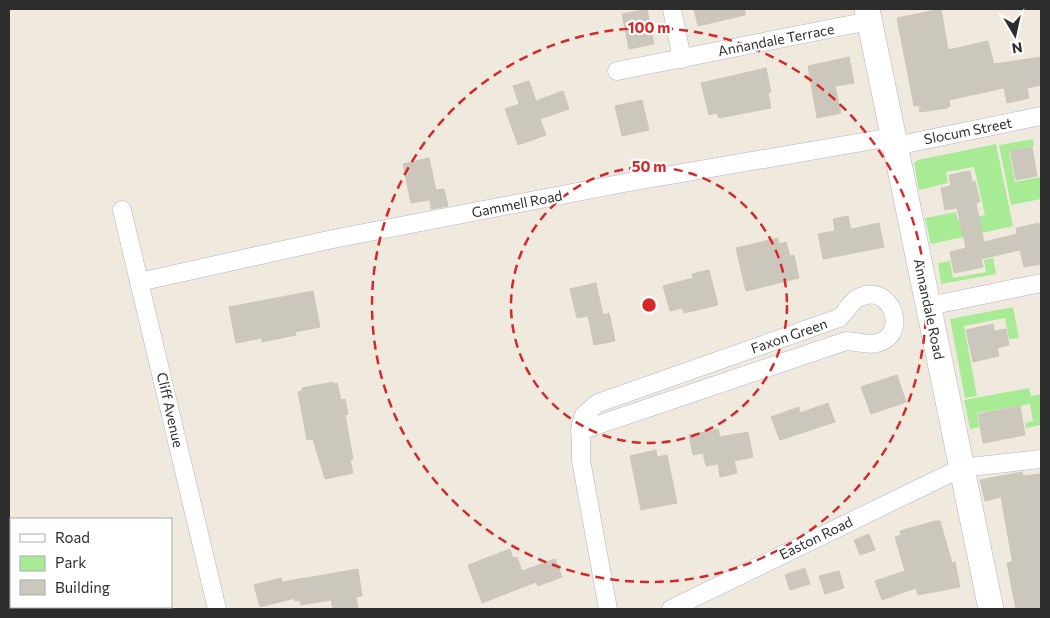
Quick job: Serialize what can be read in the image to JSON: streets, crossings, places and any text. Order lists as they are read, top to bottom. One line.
{"streets":{"street":["Annandale Terrace","Slocum Street","Gammell Road","Annandale Road","Faxon Green","Cliff Avenue","Easton Road"]},"crossings":[["Annandale Terrace","Annandale Road"],["Slocum Street","Gammell Road"],["Slocum Street","Annandale Road"],["Gammell Road","Annandale Road"],["Gammell Road","Cliff Avenue"],["Annandale Road","Easton Road"]],"legend":["Road","Park","Building"],"north":"bottom","rings":["100 m","50 m"]}
